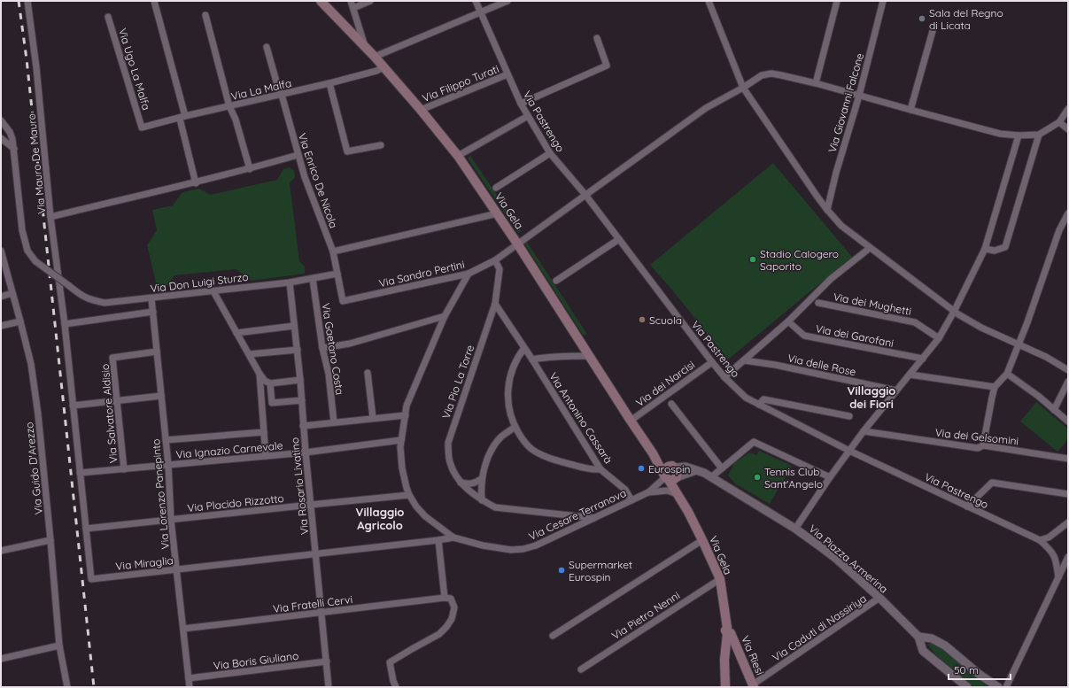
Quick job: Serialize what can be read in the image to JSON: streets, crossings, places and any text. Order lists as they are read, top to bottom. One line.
{"streets":{"main road":["Via Gela","Via Riesi"],"street":["Via Ugo La Malfa","Via Filippo Turati","Via La Malfa","Via Giovanni Falcone","Via Pastrengo","Via Mauro De Mauro","Via Enrico De Nicola","Via Sandro Pertini","Via Don Luigi Sturzo","Via dei Mughetti","Via dei Garofani","Via Gaetano Costa","Via delle Rose","Via Pio La Torre","Via dei Narcisi","Via Salvatore Aldisio","Via Antonino Cassarà","Via dei Gelsomini","Via Ignazio Carnevale","Via Guido D'Arezzo","Via Rosario Livatino","Via Lorenzo Panepinto","Via Placido Rizzotto","Via Cesare Terranova","Via Piazza Armerina","Via Miraglia","Via Fratelli Cervi","Via Pietro Nenni","Via Caduti di Nassiriya","Via Boris Giuliano"]},"crossings":[["Via Ugo La Malfa","Via La Malfa"],["Via Filippo Turati","Via Pastrengo"],["Via Filippo Turati","Via Gela"],["Via La Malfa","Via Enrico De Nicola"],["Via La Malfa","Via Gela"],["Via Giovanni Falcone","Via Sandro Pertini"],["Via Pastrengo","Via Sandro Pertini"],["Via Pastrengo","Via dei Narcisi"],["Via Mauro De Mauro","Via Miraglia"],["Via Enrico De Nicola","Via Sandro Pertini"],["Via Enrico De Nicola","Via Don Luigi Sturzo"],["Via Gela","Via Sandro Pertini"],["Via Gela","Via dei Narcisi"],["Via Gela","Via Antonino Cassarà"],["Via Gela","Via Piazza Armerina"],["Via Gela","Via Pietro Nenni"],["Via Gela","Via Riesi"],["Via Sandro Pertini","Via Pio La Torre"],["Via Sandro Pertini","Via Cesare Terranova"],["Via Don Luigi Sturzo","Via Gaetano Costa"],["Via Don Luigi Sturzo","Via Rosario Livatino"],["Via Don Luigi Sturzo","Via Lorenzo Panepinto"],["Via Pio La Torre","Via Antonino Cassarà"],["Via Pio La Torre","Via Cesare Terranova"],["Via Salvatore Aldisio","Via Ignazio Carnevale"],["Via Salvatore Aldisio","Via Lorenzo Panepinto"],["Via Antonino Cassarà","Via Cesare Terranova"],["Via Ignazio Carnevale","Via Rosario Livatino"],["Via Ignazio Carnevale","Via Lorenzo Panepinto"],["Via Ignazio Carnevale","Via Cesare Terranova"],["Via Ignazio Carnevale","Via Miraglia"],["Via Rosario Livatino","Via Placido Rizzotto"],["Via Rosario Livatino","Via Miraglia"],["Via Rosario Livatino","Via Fratelli Cervi"],["Via Rosario Livatino","Via Boris Giuliano"],["Via Lorenzo Panepinto","Via Placido Rizzotto"],["Via Lorenzo Panepinto","Via Miraglia"],["Via Lorenzo Panepinto","Via Fratelli Cervi"],["Via Lorenzo Panepinto","Via Boris Giuliano"],["Via Placido Rizzotto","Via Cesare Terranova"],["Via Placido Rizzotto","Via Miraglia"],["Via Cesare Terranova","Via Miraglia"],["Via Piazza Armerina","Via Caduti di Nassiriya"],["Via Caduti di Nassiriya","Via Riesi"]],"districts":["Villaggio dei Fiori","Villaggio Agricolo"],"places":["Sala del Regno di Licata","Stadio Calogero Saporito","Scuola","Eurospin","Tennis Club Sant'Angelo","Supermarket Eurospin"],"scale_bar":"50 m"}
